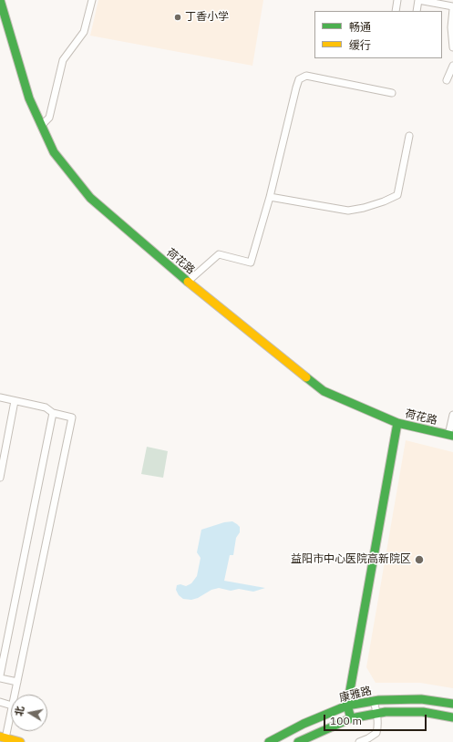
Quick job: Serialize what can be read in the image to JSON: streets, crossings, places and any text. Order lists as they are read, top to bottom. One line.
{"streets":{"street":["荷花路","康雅路"]},"places":["丁香小学","益阳市中心医院高新院区"],"legend":["畅通","缓行"],"scale_bar":"100 m","north":"left"}
